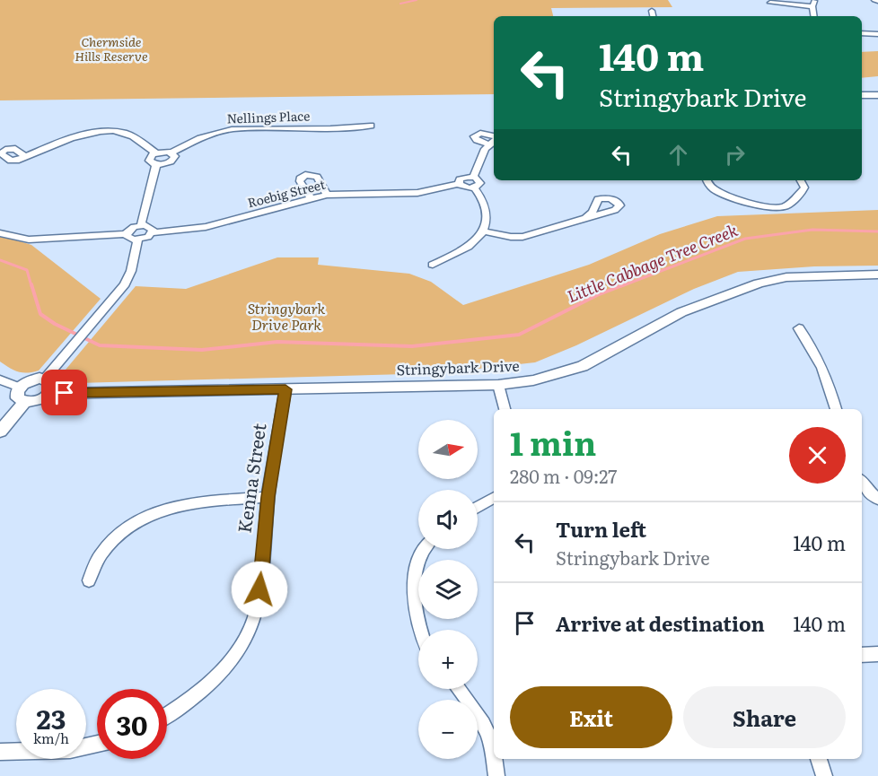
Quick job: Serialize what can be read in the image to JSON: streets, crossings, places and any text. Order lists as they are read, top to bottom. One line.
{"streets":{"street":["Nellings Place","Roebig Street","Stringybark Drive","Kenna Street"]},"crossings":[["Stringybark Drive","Kenna Street"]],"water":["Little Cabbage Tree Creek"],"parks":["Chermside Hills Reserve","Stringybark Drive Park"],"north":"right","page":{"turn":["140 m","Stringybark Drive"],"heading":["1 min","280 m · 09:27"],"map_buttons":["+","−"],"list":[{"name":"Turn left","note":"Stringybark Drive","value":"140 m"},{"name":"Arrive at destination","value":"140 m"}],"buttons":["Exit","Share"],"speed":"23 km/h","limit":"30"}}
